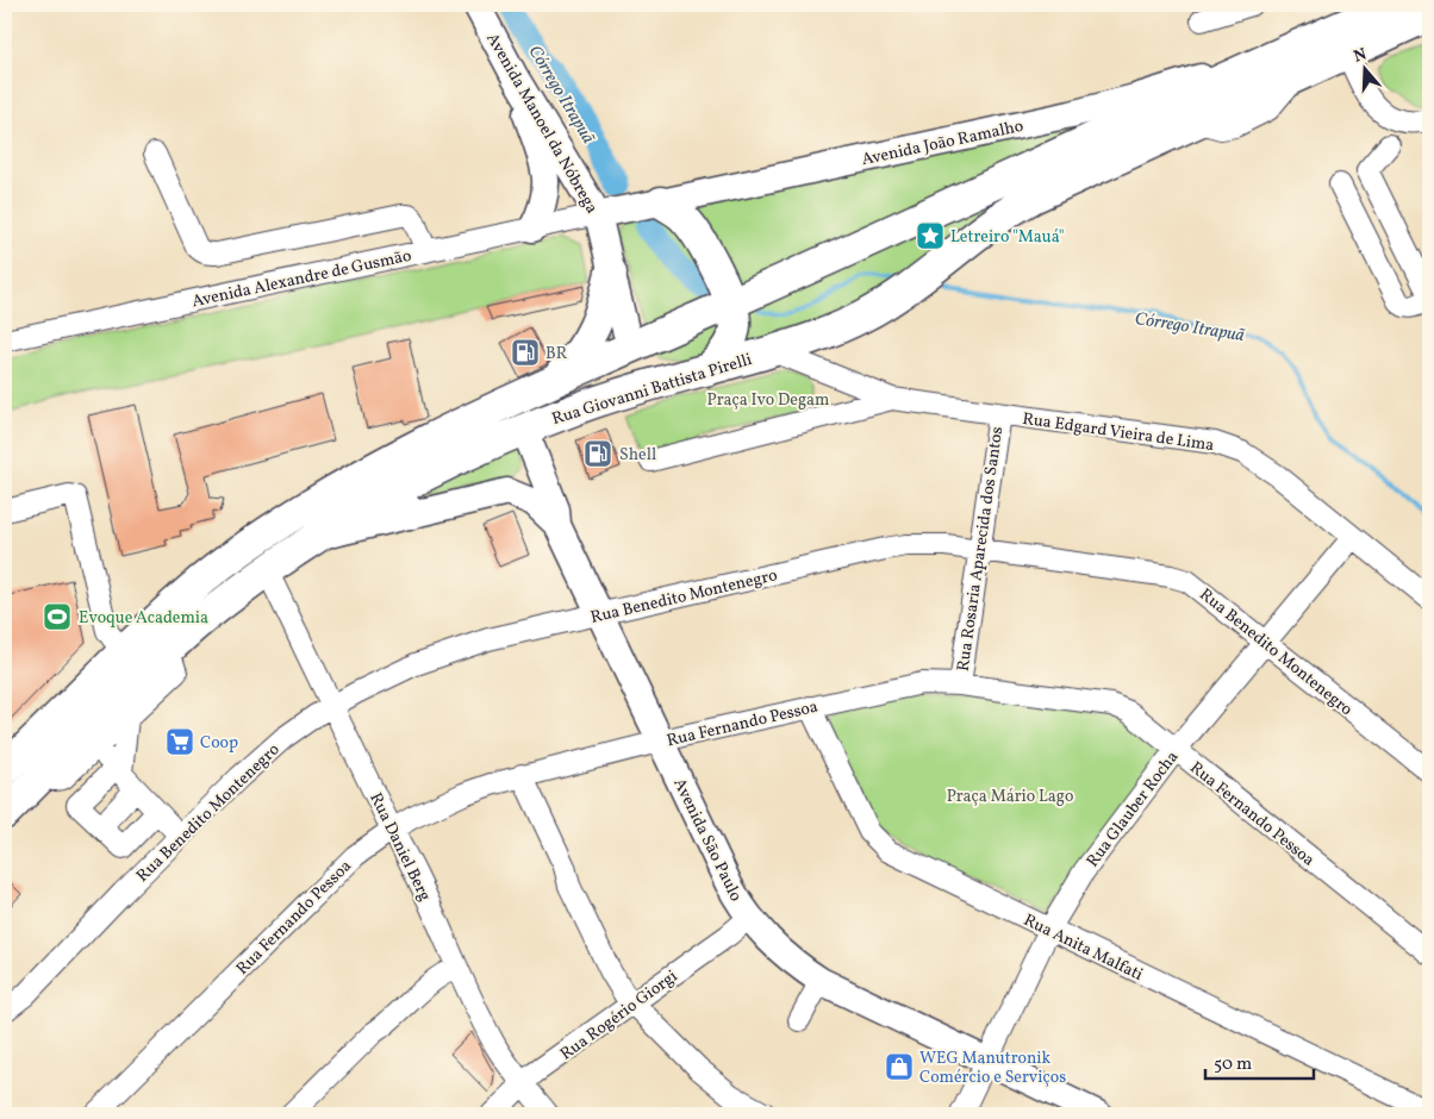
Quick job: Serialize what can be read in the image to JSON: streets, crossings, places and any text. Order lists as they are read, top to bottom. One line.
{"streets":{"highway":["Avenida João Ramalho","Rua Giovanni Battista Pirelli"],"main road":["Avenida Manoel da Nóbrega","Avenida São Paulo"],"street":["Avenida Alexandre de Gusmão","Rua Edgard Vieira de Lima","Rua Rosaria Aparecida dos Santos","Rua Benedito Montenegro","Rua Fernando Pessoa","Rua Glauber Rocha","Rua Daniel Berg","Rua Anita Malfati","Rua Rogério Giorgi"]},"crossings":[["Avenida Manoel da Nóbrega","Avenida João Ramalho"],["Avenida Manoel da Nóbrega","Avenida Alexandre de Gusmão"],["Avenida Manoel da Nóbrega","Rua Giovanni Battista Pirelli"],["Avenida João Ramalho","Avenida Alexandre de Gusmão"],["Avenida João Ramalho","Rua Giovanni Battista Pirelli"],["Rua Giovanni Battista Pirelli","Rua Edgard Vieira de Lima"],["Rua Giovanni Battista Pirelli","Avenida São Paulo"],["Rua Giovanni Battista Pirelli","Rua Daniel Berg"],["Rua Edgard Vieira de Lima","Rua Rosaria Aparecida dos Santos"],["Rua Edgard Vieira de Lima","Rua Glauber Rocha"],["Rua Rosaria Aparecida dos Santos","Rua Benedito Montenegro"],["Rua Rosaria Aparecida dos Santos","Rua Fernando Pessoa"],["Rua Benedito Montenegro","Rua Glauber Rocha"],["Rua Benedito Montenegro","Avenida São Paulo"],["Rua Benedito Montenegro","Rua Daniel Berg"],["Rua Fernando Pessoa","Rua Glauber Rocha"],["Rua Fernando Pessoa","Avenida São Paulo"],["Rua Fernando Pessoa","Rua Daniel Berg"],["Rua Fernando Pessoa","Rua Anita Malfati"],["Rua Glauber Rocha","Avenida São Paulo"],["Rua Glauber Rocha","Rua Anita Malfati"],["Avenida São Paulo","Rua Rogério Giorgi"],["Rua Daniel Berg","Rua Rogério Giorgi"]],"water":["Córrego Itrapuã"],"parks":["Praça Ivo Degam","Praça Mário Lago"],"places":{"place":["Letreiro \"Mauá\""],"fuel station":["BR","Shell"],"sports":["Evoque Academia"],"supermarket":["Coop"],"shop":["WEG Manutronik Comércio e Serviços"]},"scale_bar":"50 m","north":"top"}
